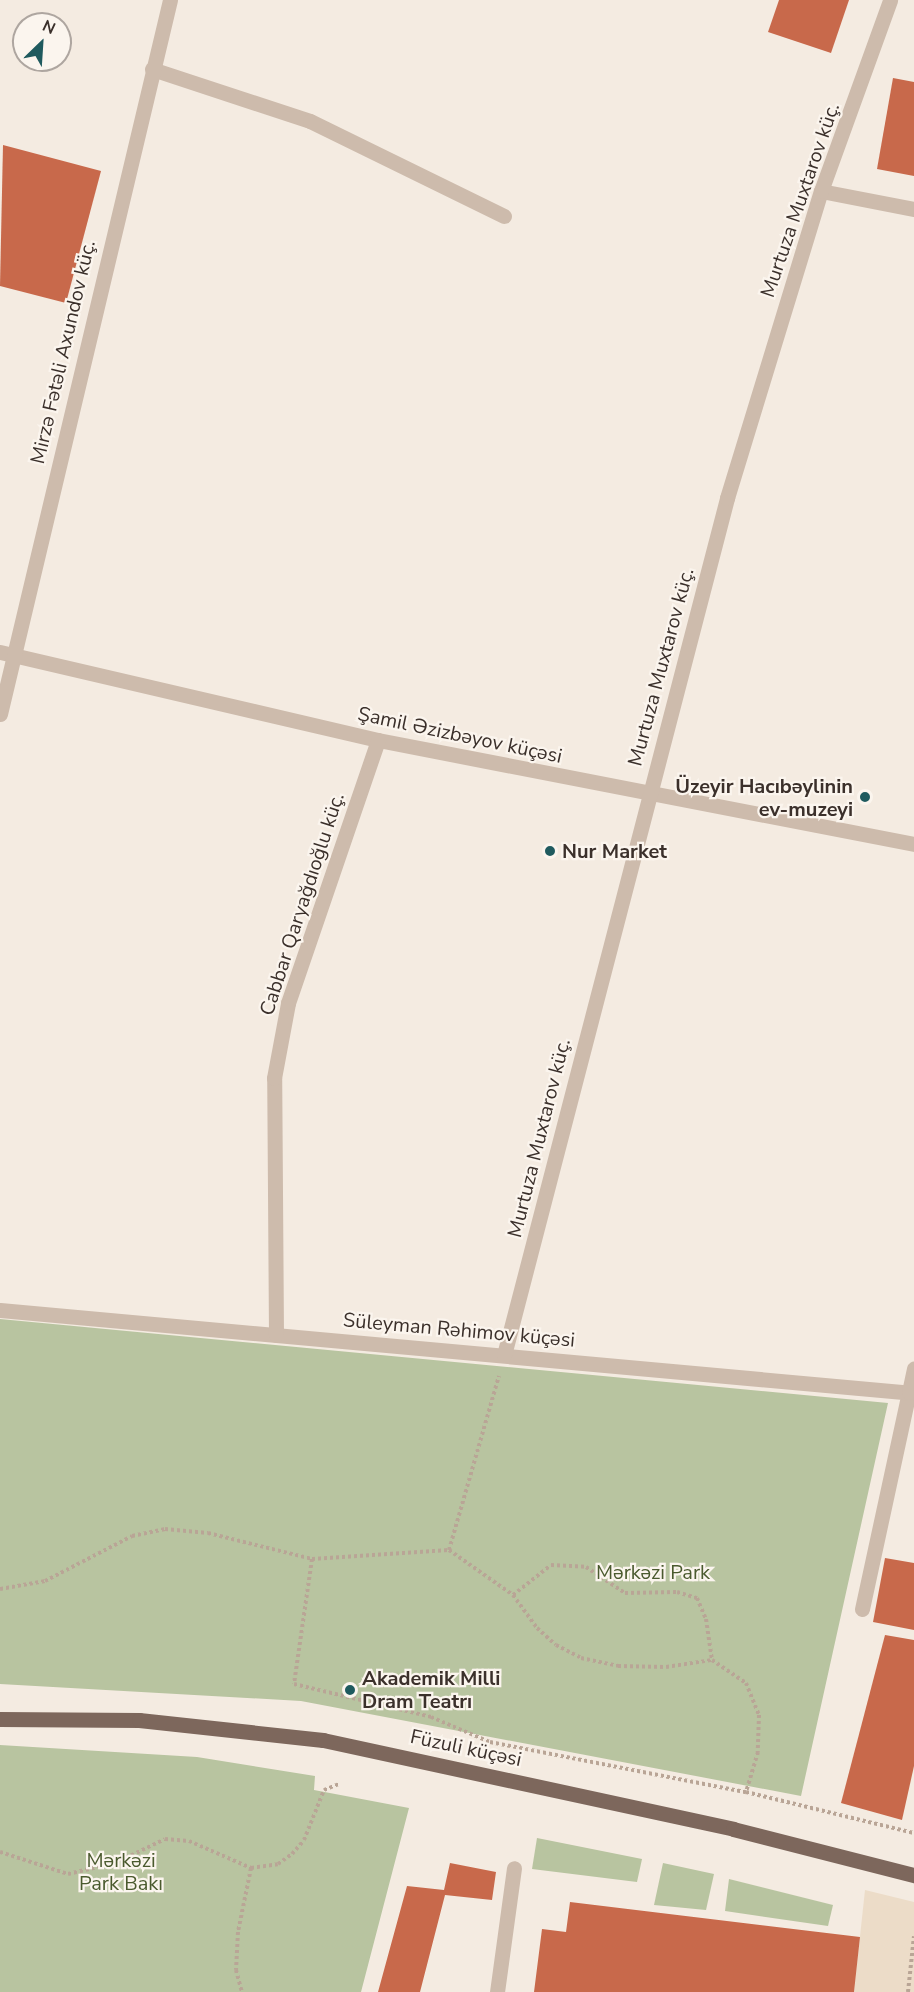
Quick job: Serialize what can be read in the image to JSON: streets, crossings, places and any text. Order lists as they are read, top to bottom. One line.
{"streets":{"main road":["Füzuli küçəsi"],"street":["Murtuza Muxtarov küç.","Mirzə Fətəli Axundov küç.","Şamil Əzizbəyov küçəsi","Cabbar Qaryağdıoğlu küç.","Süleyman Rəhimov küçəsi"]},"crossings":[["Murtuza Muxtarov küç.","Şamil Əzizbəyov küçəsi"],["Murtuza Muxtarov küç.","Süleyman Rəhimov küçəsi"],["Mirzə Fətəli Axundov küç.","Şamil Əzizbəyov küçəsi"],["Şamil Əzizbəyov küçəsi","Cabbar Qaryağdıoğlu küç."],["Cabbar Qaryağdıoğlu küç.","Süleyman Rəhimov küçəsi"]],"parks":["Mərkəzi Park","Mərkəzi Park Bakı"],"places":["Üzeyir Hacıbəylinin ev-muzeyi","Nur Market","Akademik Milli Dram Teatrı"],"north":"top right"}
